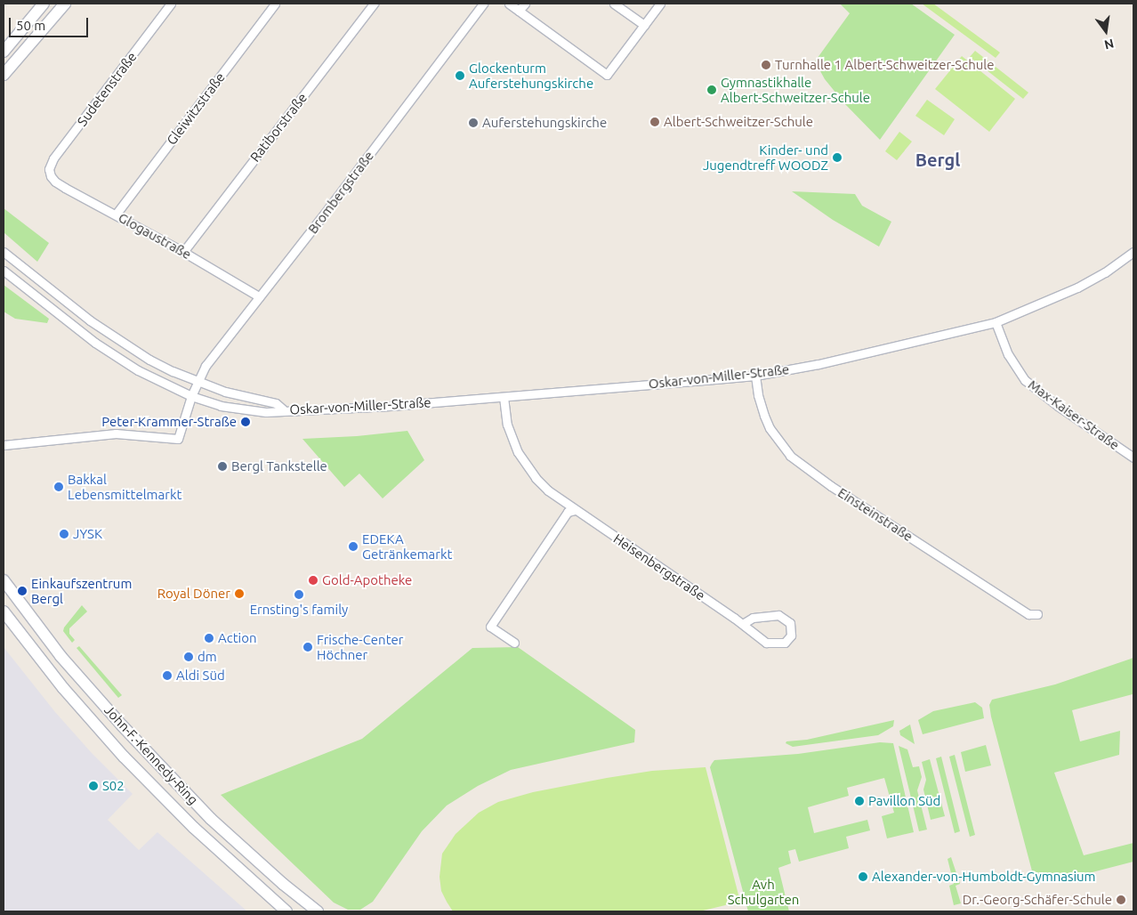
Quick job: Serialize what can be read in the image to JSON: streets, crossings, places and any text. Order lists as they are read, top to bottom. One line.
{"streets":{"main road":["John-F.-Kennedy-Ring"],"street":["Sudetenstraße","Gleiwitzstraße","Ratiborstraße","Brombergstraße","Glogaustraße","Oskar-von-Miller-Straße","Max-Kaiser-Straße","Einsteinstraße","Heisenbergstraße"]},"crossings":[["Sudetenstraße","Glogaustraße"],["Gleiwitzstraße","Glogaustraße"],["Ratiborstraße","Glogaustraße"],["Brombergstraße","Glogaustraße"],["Brombergstraße","Oskar-von-Miller-Straße"],["Oskar-von-Miller-Straße","Max-Kaiser-Straße"],["Oskar-von-Miller-Straße","Einsteinstraße"],["Oskar-von-Miller-Straße","Heisenbergstraße"]],"districts":["Bergl"],"parks":["Avh Schulgarten"],"places":["Turnhalle 1 Albert-Schweitzer-Schule","Glockenturm Auferstehungskirche","Gymnastikhalle Albert-Schweitzer-Schule","Albert-Schweitzer-Schule","Auferstehungskirche","Kinder- und Jugendtreff WOODZ","Peter-Krammer-Straße","Bergl Tankstelle","Bakkal Lebensmittelmarkt","JYSK","EDEKA Getränkemarkt","Gold-Apotheke","Einkaufszentrum Bergl","Royal Döner","Ernsting's family","Action","Frische-Center Höchner","dm","Aldi Süd","S02","Pavillon Süd","Alexander-von-Humboldt-Gymnasium","Dr.-Georg-Schäfer-Schule"],"scale_bar":"50 m","north":"bottom"}
